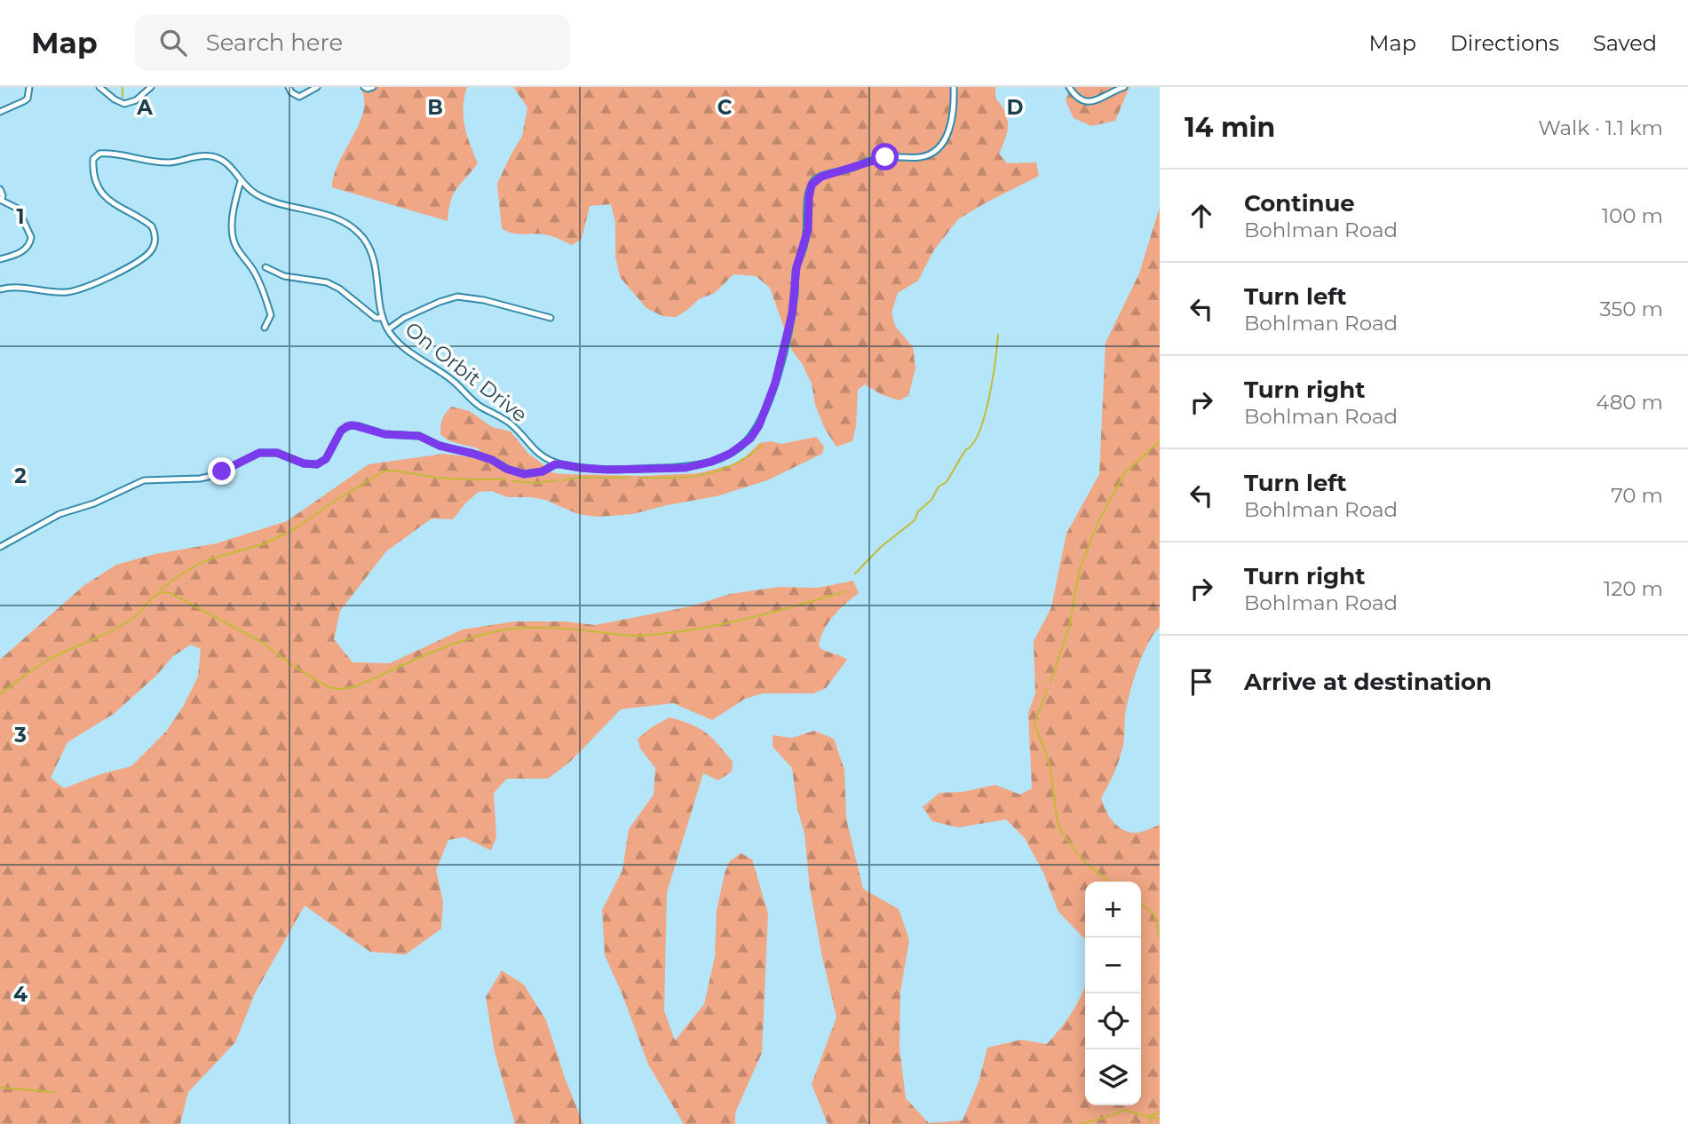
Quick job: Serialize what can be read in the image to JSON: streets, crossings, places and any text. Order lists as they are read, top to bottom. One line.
{"streets":{"street":["On Orbit Drive"]},"page":{"header":"Map","search":"Search here","nav":["Map","Directions","Saved"],"heading":["14 min","Walk · 1.1 km"],"list":[["Continue","Bohlman Road","100 m"],["Turn left","Bohlman Road","350 m"],["Turn right","Bohlman Road","480 m"],["Turn left","Bohlman Road","70 m"],["Turn right","Bohlman Road","120 m"],"Arrive at destination"],"map_buttons":["+","−"]},"grid":{"columns":["A","B","C","D"],"rows":["1","2","3","4"]}}
